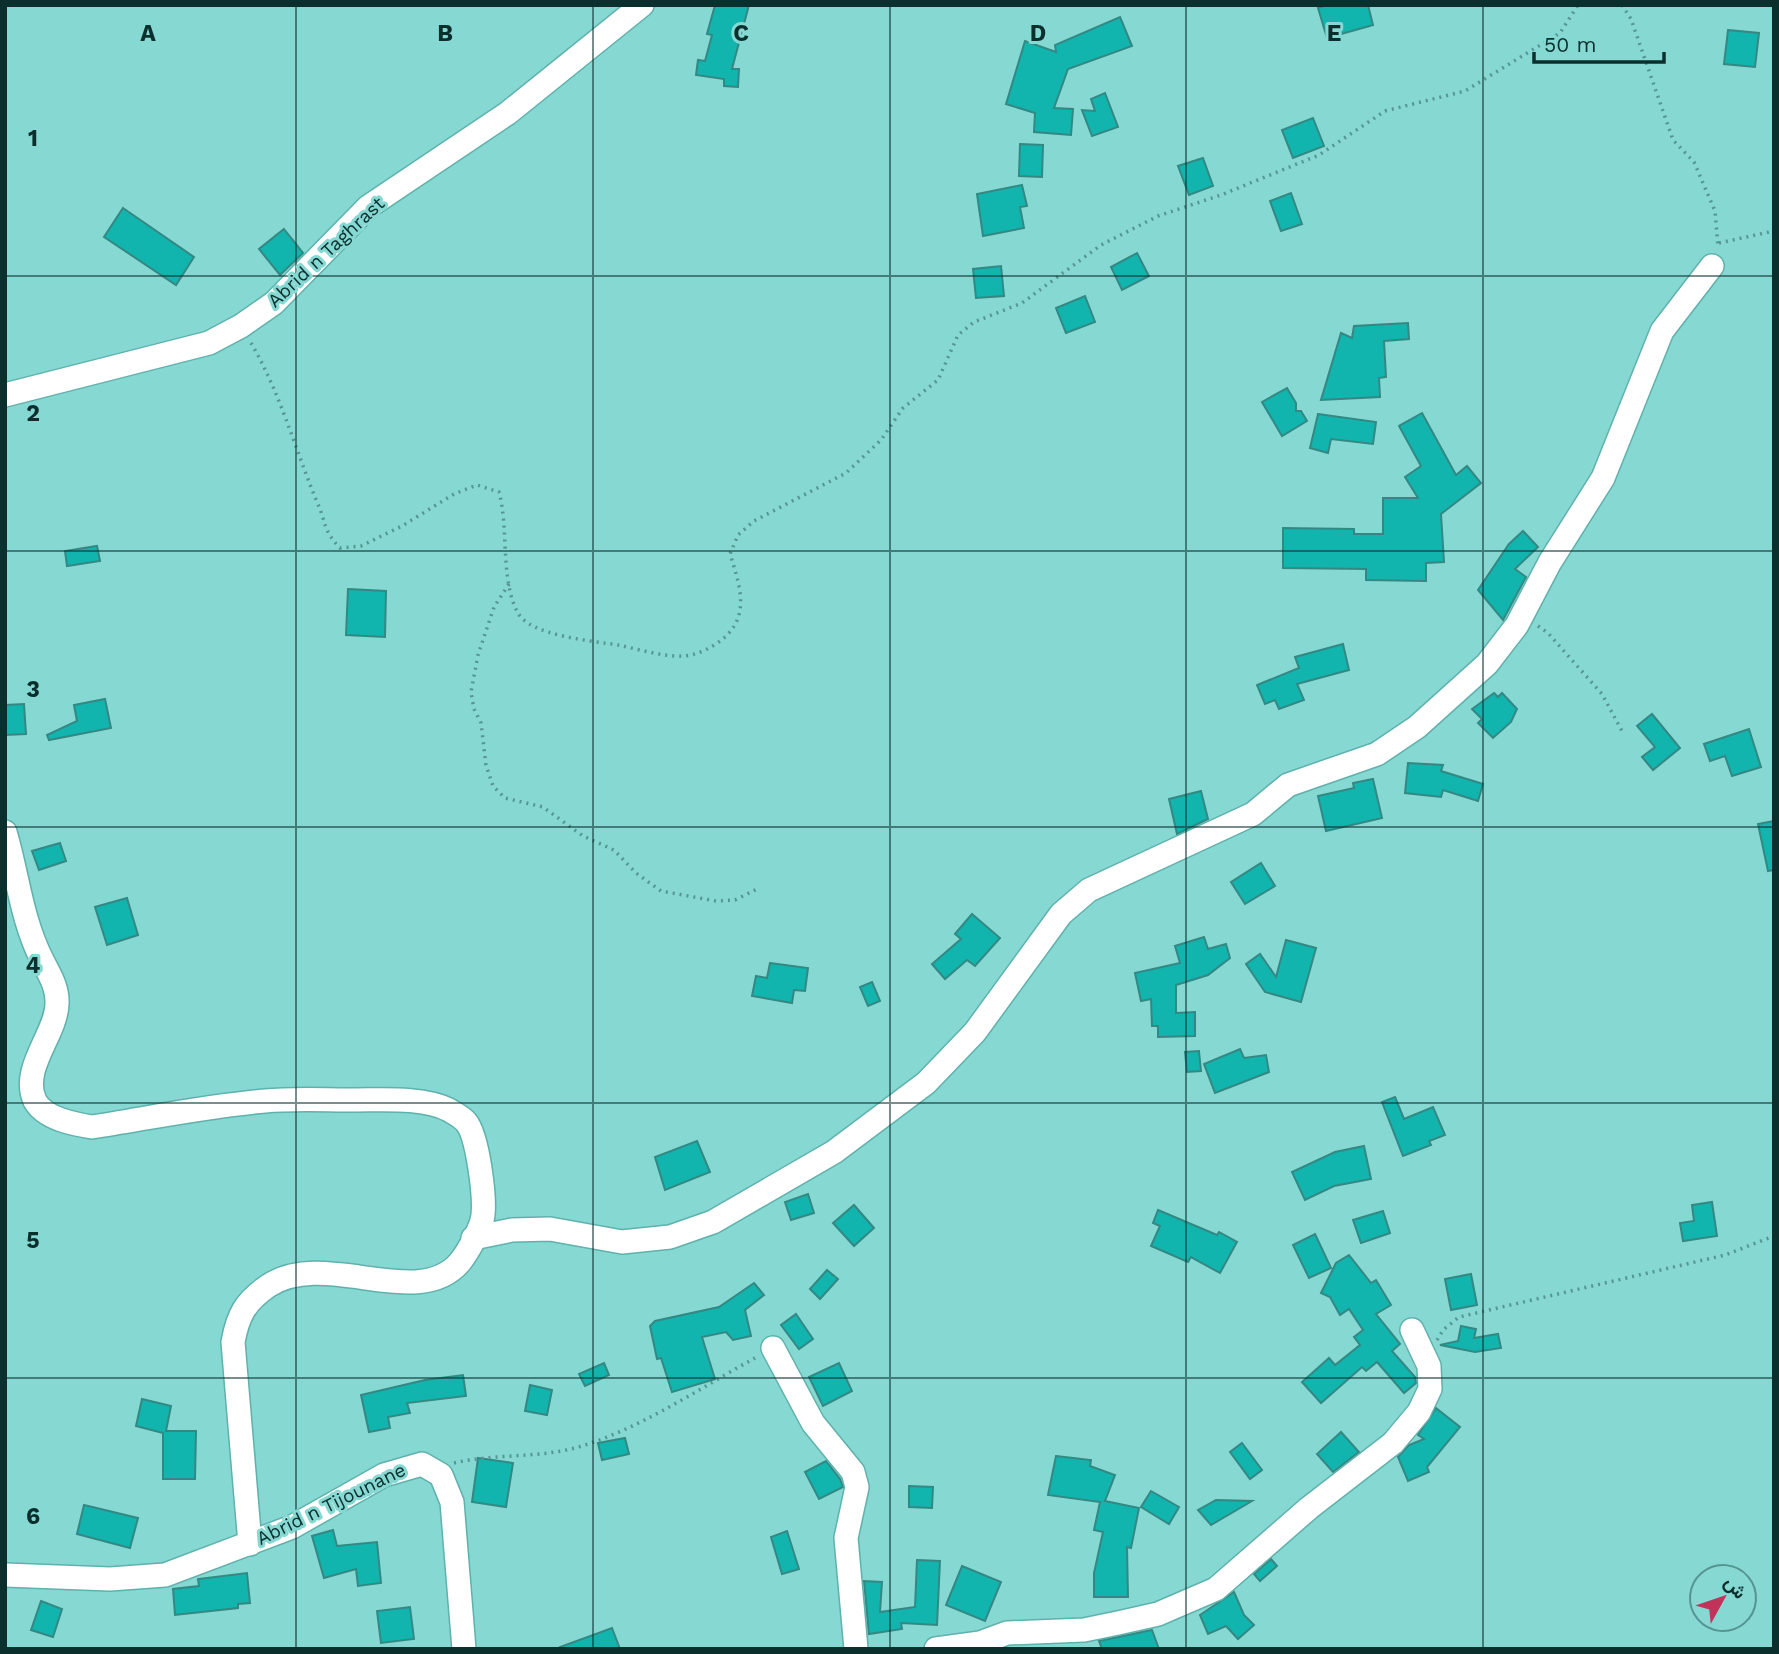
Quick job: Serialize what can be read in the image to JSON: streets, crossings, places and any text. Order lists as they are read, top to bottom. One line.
{"streets":{"street":["Abrid n Taghrast","Abrid n Tijounane"]},"scale_bar":"50 m","north":"top right","grid":{"columns":["A","B","C","D","E"],"rows":["1","2","3","4","5","6"]}}
